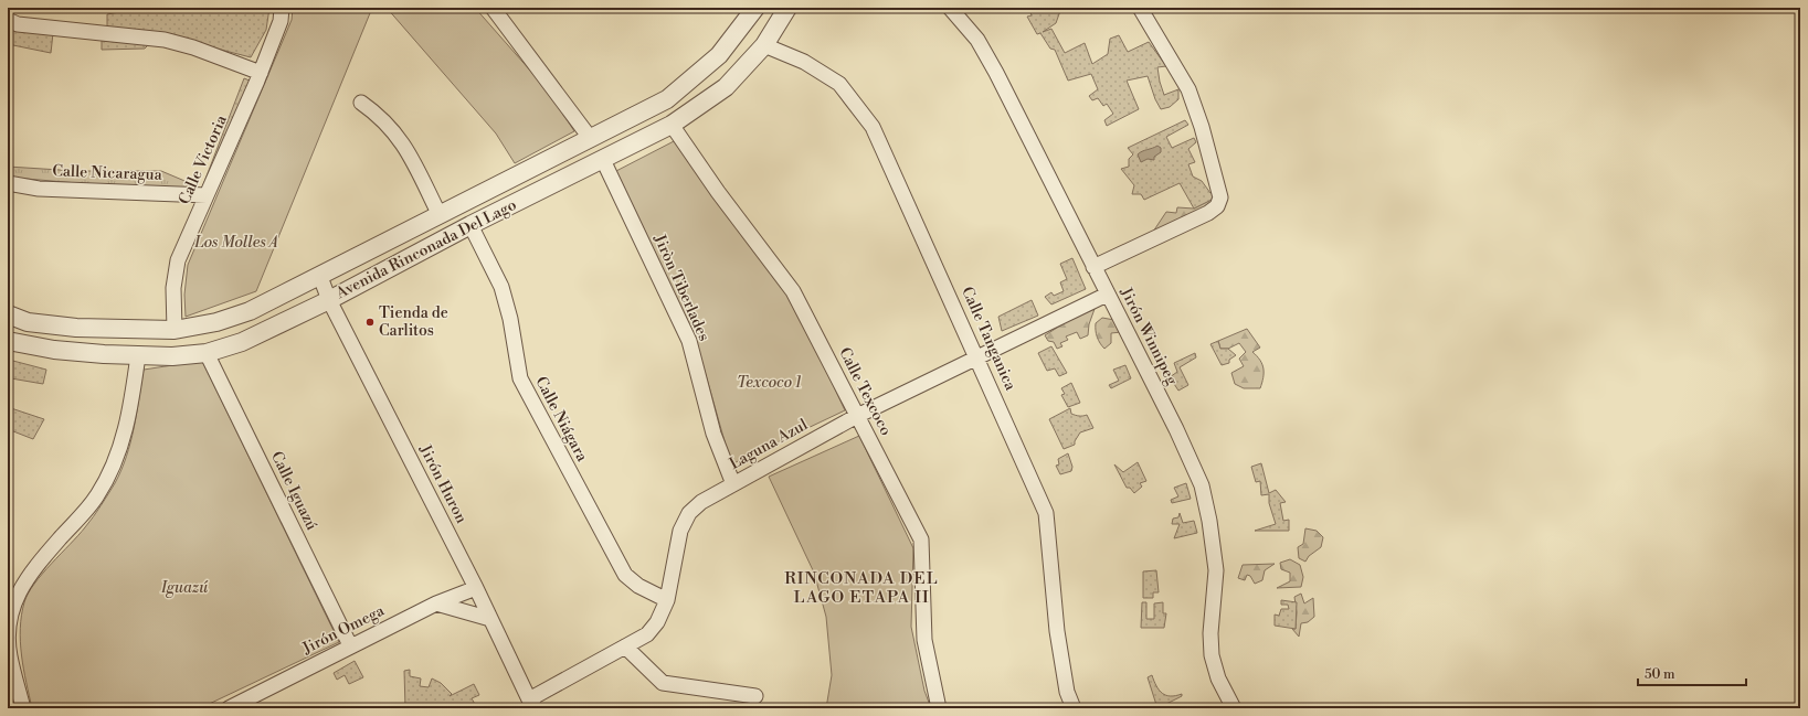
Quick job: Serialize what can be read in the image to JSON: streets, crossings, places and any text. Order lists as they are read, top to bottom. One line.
{"streets":{"street":["Calle Victoria","Calle Nicaragua","Avenida Rinconada Del Lago","Jiròn Tiberlades","Jirón Winnipeg","Calle Tanganica","Calle Texcoco","Calle Niágara","Laguna Azul","Jirón Huron","Calle Iguazú","Jirón Omega"]},"crossings":[["Calle Victoria","Calle Nicaragua"],["Calle Victoria","Avenida Rinconada Del Lago"],["Avenida Rinconada Del Lago","Jiròn Tiberlades"],["Avenida Rinconada Del Lago","Calle Tanganica"],["Avenida Rinconada Del Lago","Calle Texcoco"],["Avenida Rinconada Del Lago","Calle Niágara"],["Avenida Rinconada Del Lago","Jirón Huron"],["Avenida Rinconada Del Lago","Calle Iguazú"],["Jiròn Tiberlades","Laguna Azul"],["Jirón Winnipeg","Laguna Azul"],["Calle Tanganica","Laguna Azul"],["Calle Texcoco","Laguna Azul"],["Calle Niágara","Laguna Azul"],["Laguna Azul","Jirón Huron"],["Jirón Huron","Jirón Omega"],["Calle Iguazú","Jirón Omega"]],"districts":["RINCONADA DEL LAGO ETAPA II"],"parks":["Los Molles A","Texcoco 1","Iguazú"],"places":["Tienda de Carlitos"],"scale_bar":"50 m"}
